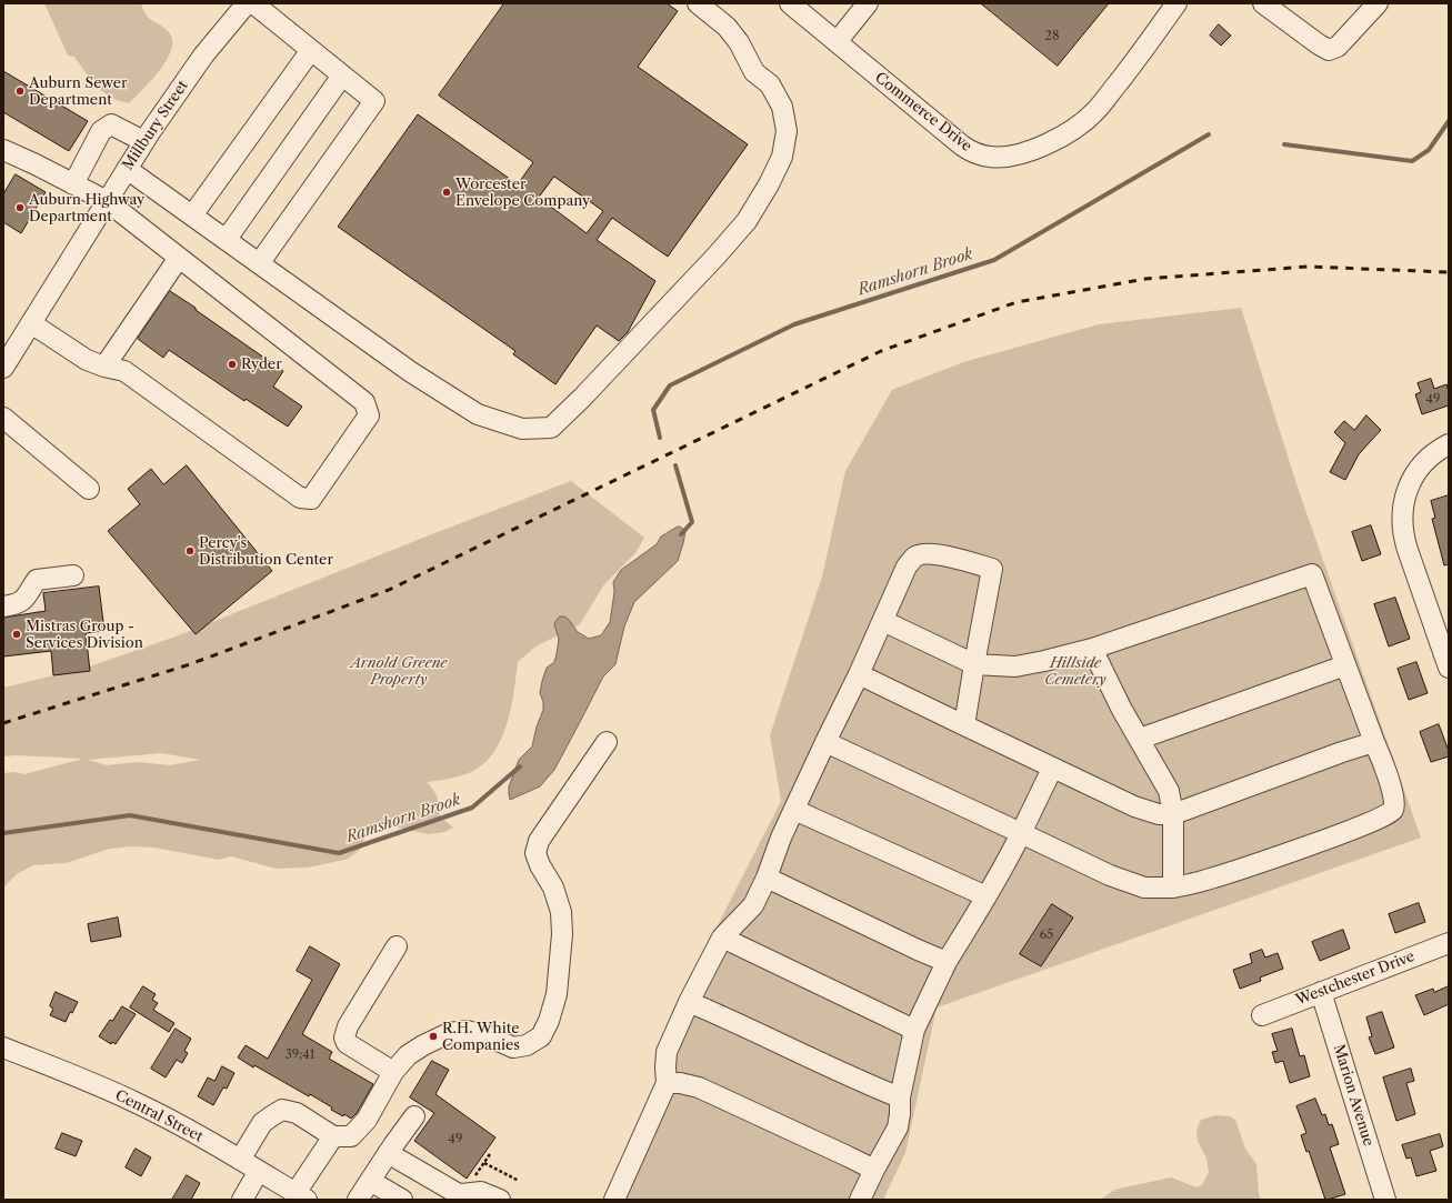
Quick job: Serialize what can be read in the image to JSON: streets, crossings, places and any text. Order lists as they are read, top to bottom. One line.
{"streets":{"street":["Commerce Drive","Millbury Street","Westchester Drive","Marion Avenue","Central Street"]},"crossings":[["Westchester Drive","Marion Avenue"]],"water":["Ramshorn Brook"],"parks":["Arnold Greene Property","Hillside Cemetery"],"places":["Auburn Sewer Department","Worcester Envelope Company","Auburn Highway Department","Ryder","Percy's Distribution Center","Mistras Group - Services Division","R.H. White Companies"],"house_numbers":["28","49","65","39;41","49"]}
